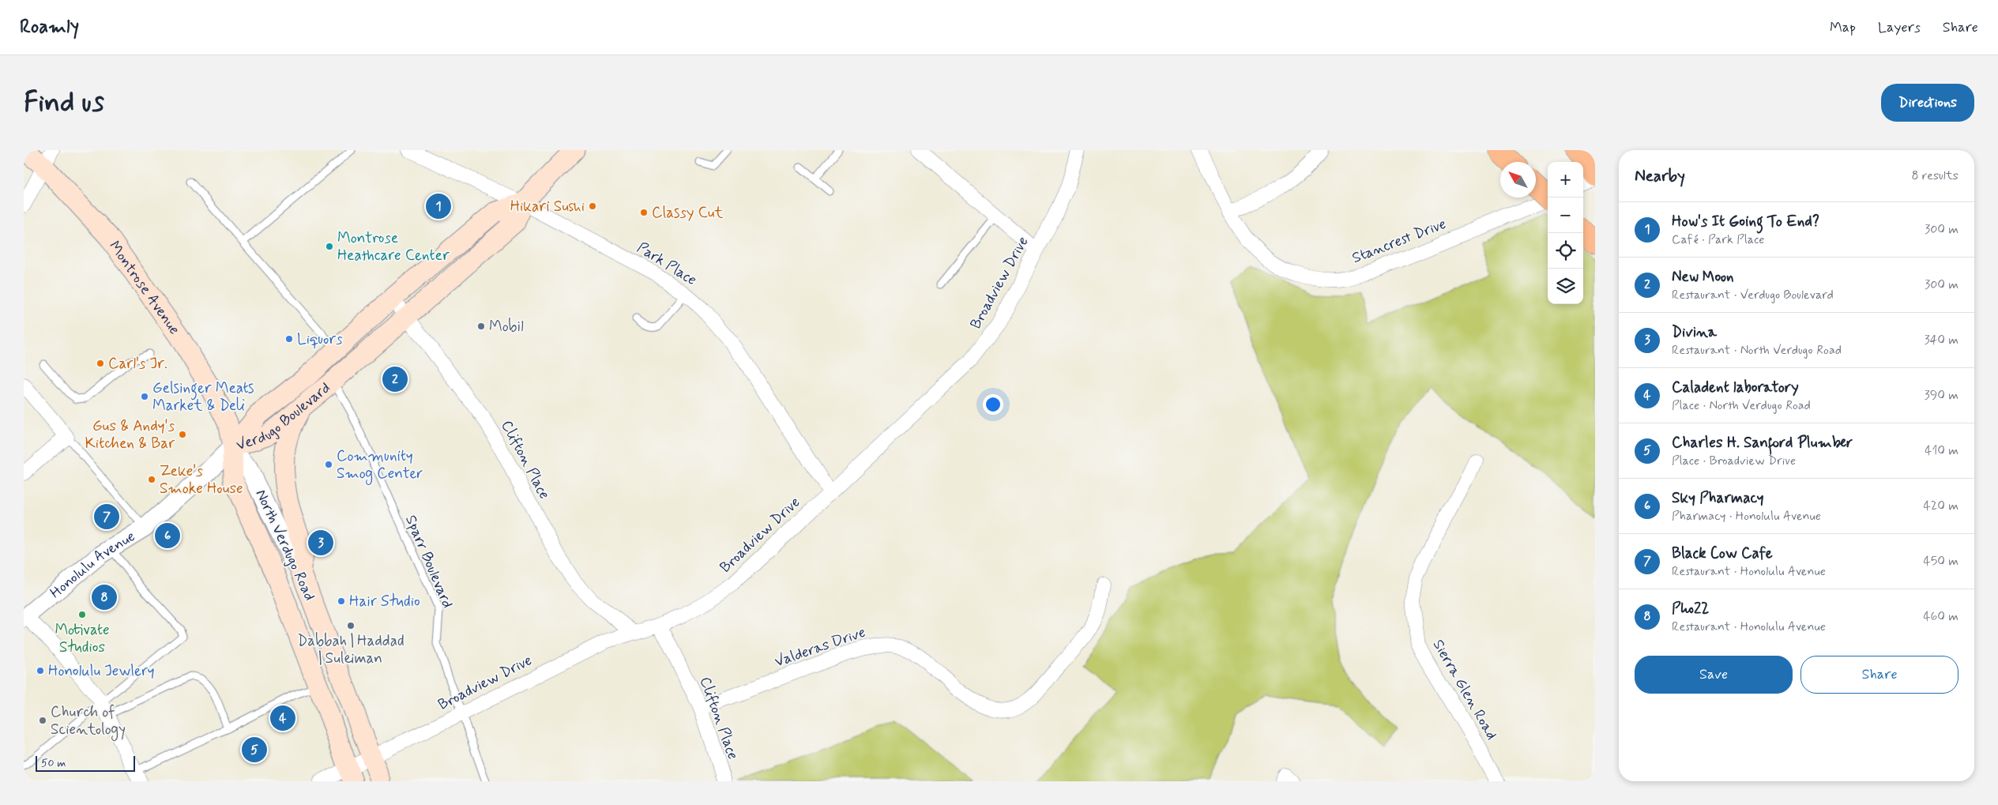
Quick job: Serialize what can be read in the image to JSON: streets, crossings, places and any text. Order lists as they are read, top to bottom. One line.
{"streets":{"main road":["Montrose Avenue","Verdugo Boulevard","North Verdugo Road"],"street":["Stancrest Drive","Park Place","Broadview Drive","Clifton Place","Honolulu Avenue","Valderas Drive","Sierra Glen Road"],"lane":["Sparr Boulevard"]},"crossings":[["Park Place","Broadview Drive"],["Park Place","Verdugo Boulevard"],["Broadview Drive","Clifton Place"],["Broadview Drive","North Verdugo Road"],["Broadview Drive","Sparr Boulevard"],["Montrose Avenue","Verdugo Boulevard"],["Montrose Avenue","North Verdugo Road"],["Montrose Avenue","Honolulu Avenue"],["Verdugo Boulevard","Clifton Place"],["Verdugo Boulevard","North Verdugo Road"],["Verdugo Boulevard","Sparr Boulevard"],["Verdugo Boulevard","Honolulu Avenue"],["Clifton Place","Valderas Drive"],["North Verdugo Road","Honolulu Avenue"]],"places":["Hikari Sushi","Classy Cut","Montrose Heathcare Center","Mobil","Liquors","Carl's Jr.","Gelsinger Meats Market & Deli","Gus & Andy's Kitchen & Bar","Community Smog Center","Zeke's Smoke House","Hair Studio","Motivate Studios","Dabbah | Haddad | Suleiman","Honolulu Jewlery","Church of Scientology"],"scale_bar":"50 m","north":"top left","page":{"header":"Roamly","nav":["Map","Layers","Share"],"buttons":["Directions",["Save","Share"]],"title":"Find us","heading":["Nearby","8 results"],"map_buttons":["+","−"],"pins":["1","2","7","6","3","8","4","5"],"list":[{"mark":"1","name":"How's It Going To End?","note":"Café · Park Place","value":"300 m"},{"mark":"2","name":"New Moon","note":"Restaurant · Verdugo Boulevard","value":"300 m"},{"mark":"3","name":"Divina","note":"Restaurant · North Verdugo Road","value":"340 m"},{"mark":"4","name":"Caladent laboratory","note":"Place · North Verdugo Road","value":"390 m"},{"mark":"5","name":"Charles H. Sanford Plumber","note":"Place · Broadview Drive","value":"410 m"},{"mark":"6","name":"Sky Pharmacy","note":"Pharmacy · Honolulu Avenue","value":"420 m"},{"mark":"7","name":"Black Cow Cafe","note":"Restaurant · Honolulu Avenue","value":"450 m"},{"mark":"8","name":"Pho22","note":"Restaurant · Honolulu Avenue","value":"460 m"}],"scale":"50 m"}}
